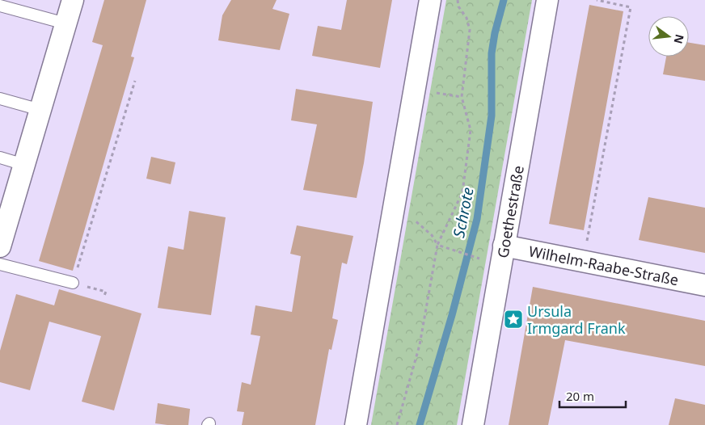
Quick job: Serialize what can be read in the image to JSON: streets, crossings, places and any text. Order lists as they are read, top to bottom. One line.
{"streets":{"street":["Goethestraße","Wilhelm-Raabe-Straße"]},"crossings":[["Goethestraße","Wilhelm-Raabe-Straße"]],"water":["Schrote"],"places":{"place":["Ursula Irmgard Frank"]},"scale_bar":"20 m","north":"right"}
